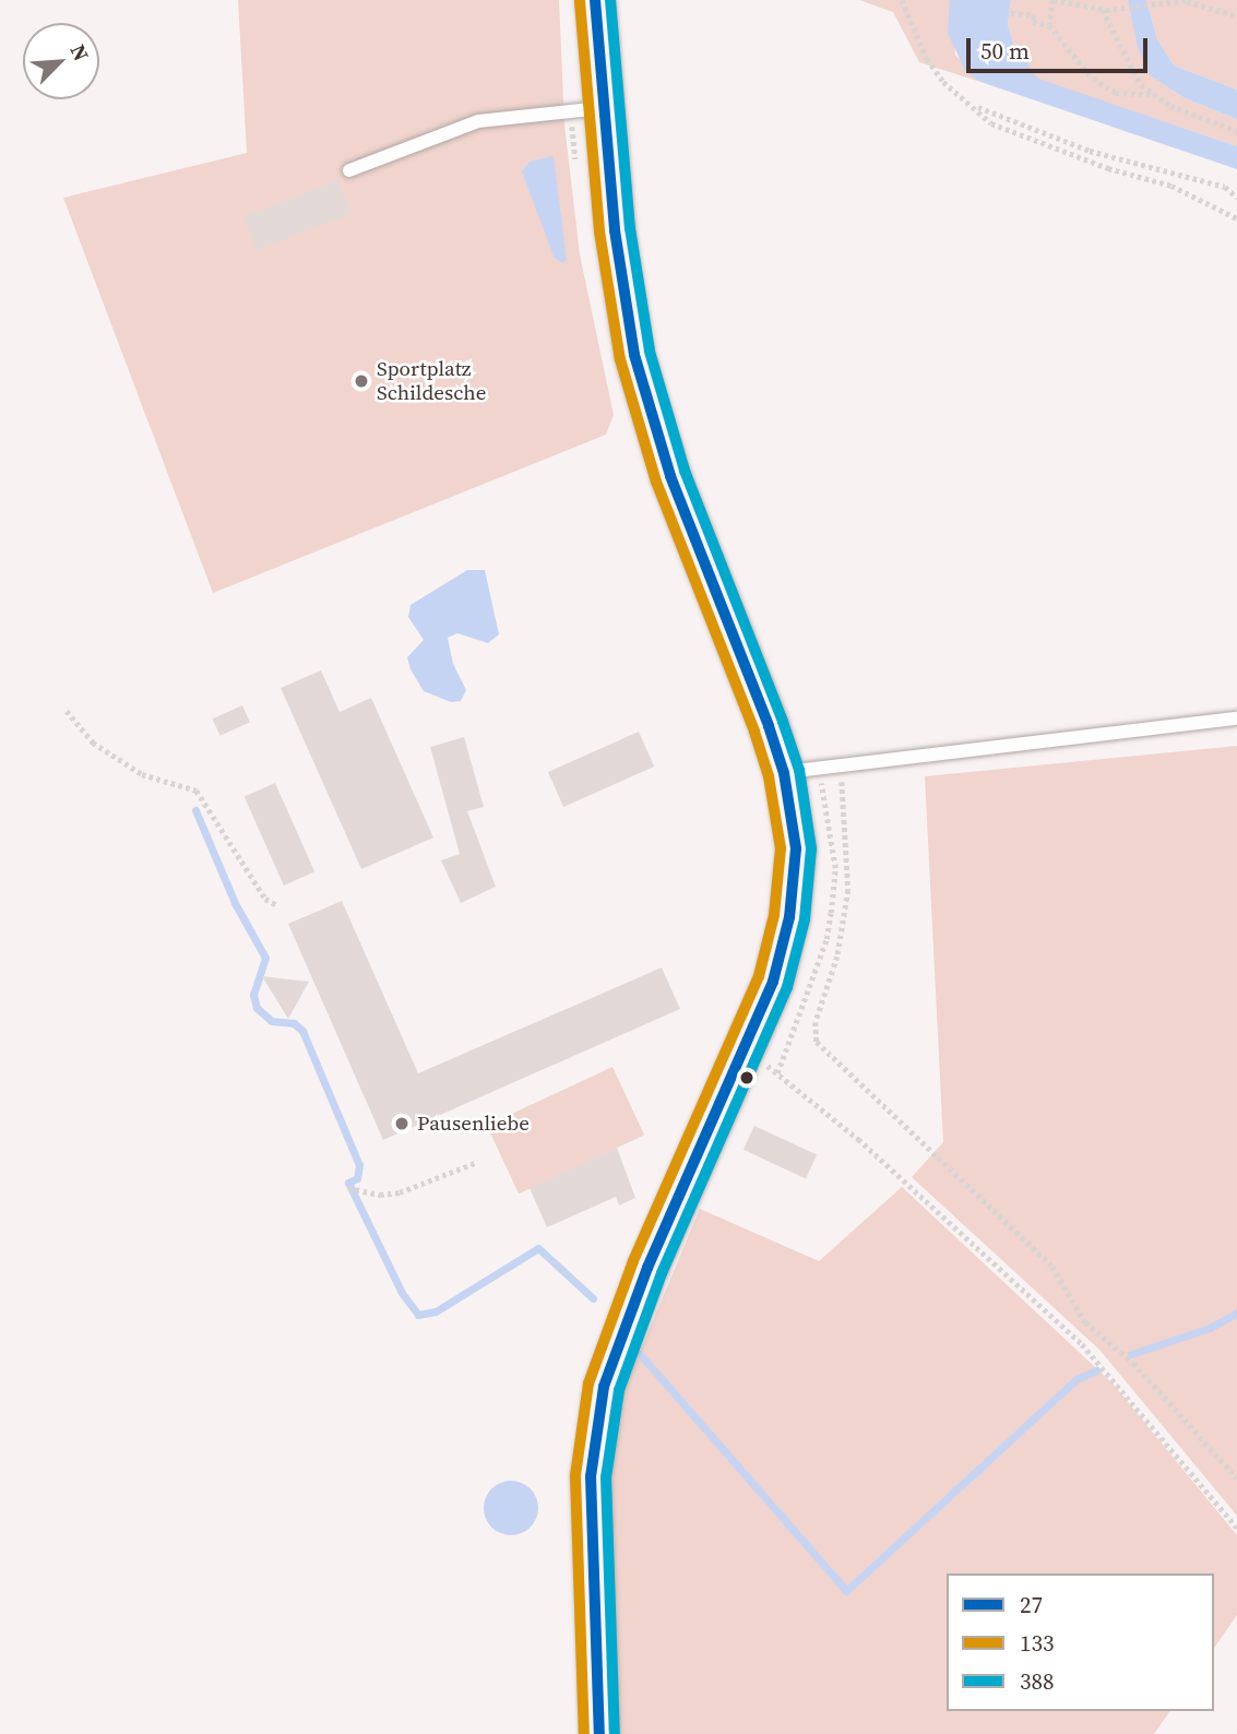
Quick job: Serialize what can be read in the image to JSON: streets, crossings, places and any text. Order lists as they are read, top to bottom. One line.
{"places":["Sportplatz Schildesche","Pausenliebe"],"lines":["transit line 27","transit line 388","transit line 133"],"legend":["27","133","388"],"scale_bar":"50 m","north":"top right"}
